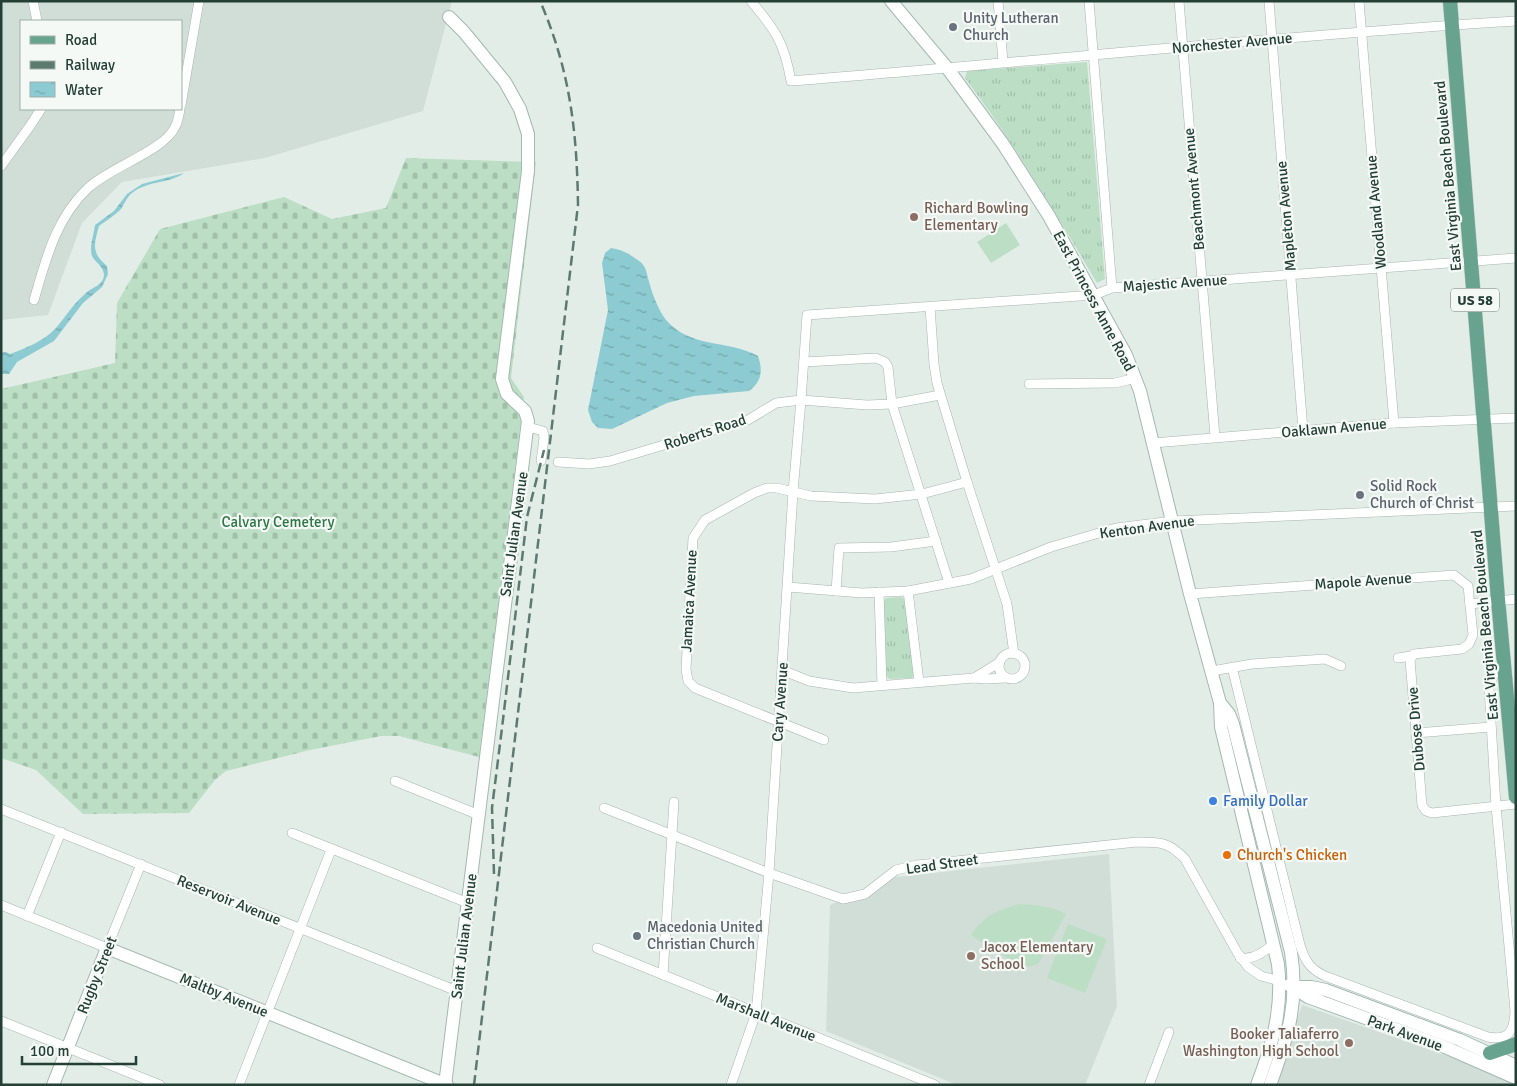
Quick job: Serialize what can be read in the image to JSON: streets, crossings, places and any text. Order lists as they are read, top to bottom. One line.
{"streets":{"main road":["East Virginia Beach Boulevard","US 58","East Princess Anne Road","Saint Julian Avenue","Rugby Street","Maltby Avenue","Park Avenue"],"street":["Norchester Avenue","Beachmont Avenue","Woodland Avenue","Mapleton Avenue","Majestic Avenue","Oaklawn Avenue","Roberts Road","Kenton Avenue","Mapole Avenue","Jamaica Avenue","Cary Avenue","Dubose Drive","Lead Street","Reservoir Avenue","Marshall Avenue"]},"crossings":[["Norchester Avenue","East Virginia Beach Boulevard"],["Norchester Avenue","Beachmont Avenue"],["Norchester Avenue","Woodland Avenue"],["Norchester Avenue","Mapleton Avenue"],["Norchester Avenue","East Princess Anne Road"],["East Virginia Beach Boulevard","Majestic Avenue"],["East Virginia Beach Boulevard","Oaklawn Avenue"],["East Virginia Beach Boulevard","Kenton Avenue"],["Beachmont Avenue","Majestic Avenue"],["Beachmont Avenue","Oaklawn Avenue"],["Woodland Avenue","Majestic Avenue"],["Woodland Avenue","Oaklawn Avenue"],["Mapleton Avenue","Majestic Avenue"],["Mapleton Avenue","Oaklawn Avenue"],["Majestic Avenue","East Princess Anne Road"],["Majestic Avenue","Cary Avenue"],["East Princess Anne Road","Oaklawn Avenue"],["East Princess Anne Road","Kenton Avenue"],["East Princess Anne Road","Mapole Avenue"],["East Princess Anne Road","Lead Street"],["East Princess Anne Road","Park Avenue"],["Roberts Road","Cary Avenue"],["Kenton Avenue","Cary Avenue"],["Saint Julian Avenue","Reservoir Avenue"],["Saint Julian Avenue","Maltby Avenue"],["Jamaica Avenue","Cary Avenue"],["Cary Avenue","Lead Street"],["Cary Avenue","Marshall Avenue"],["Lead Street","Park Avenue"],["Reservoir Avenue","Rugby Street"],["Rugby Street","Maltby Avenue"]],"parks":["Calvary Cemetery"],"places":["Unity Lutheran Church","Richard Bowling Elementary","Solid Rock Church of Christ","Family Dollar","Church's Chicken","Macedonia United Christian Church","Jacox Elementary School","Booker Taliaferro Washington High School"],"legend":["Road","Railway","Water"],"scale_bar":"100 m"}
